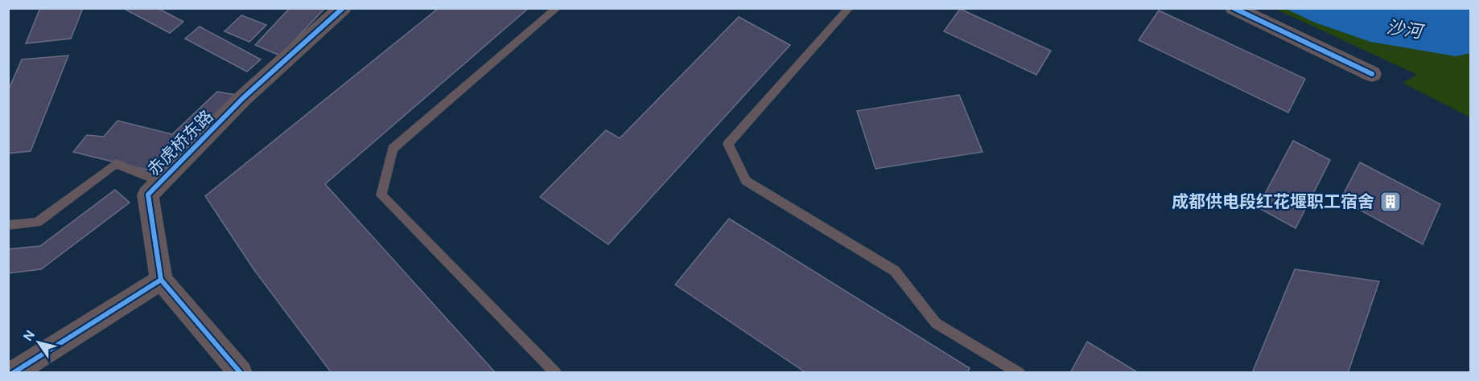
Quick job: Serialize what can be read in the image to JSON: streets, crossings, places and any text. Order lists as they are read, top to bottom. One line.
{"streets":{"street":["赤虎桥东路"]},"water":["沙河"],"places":{"building":["成都供电段红花堰职工宿舍"]},"north":"top left"}
